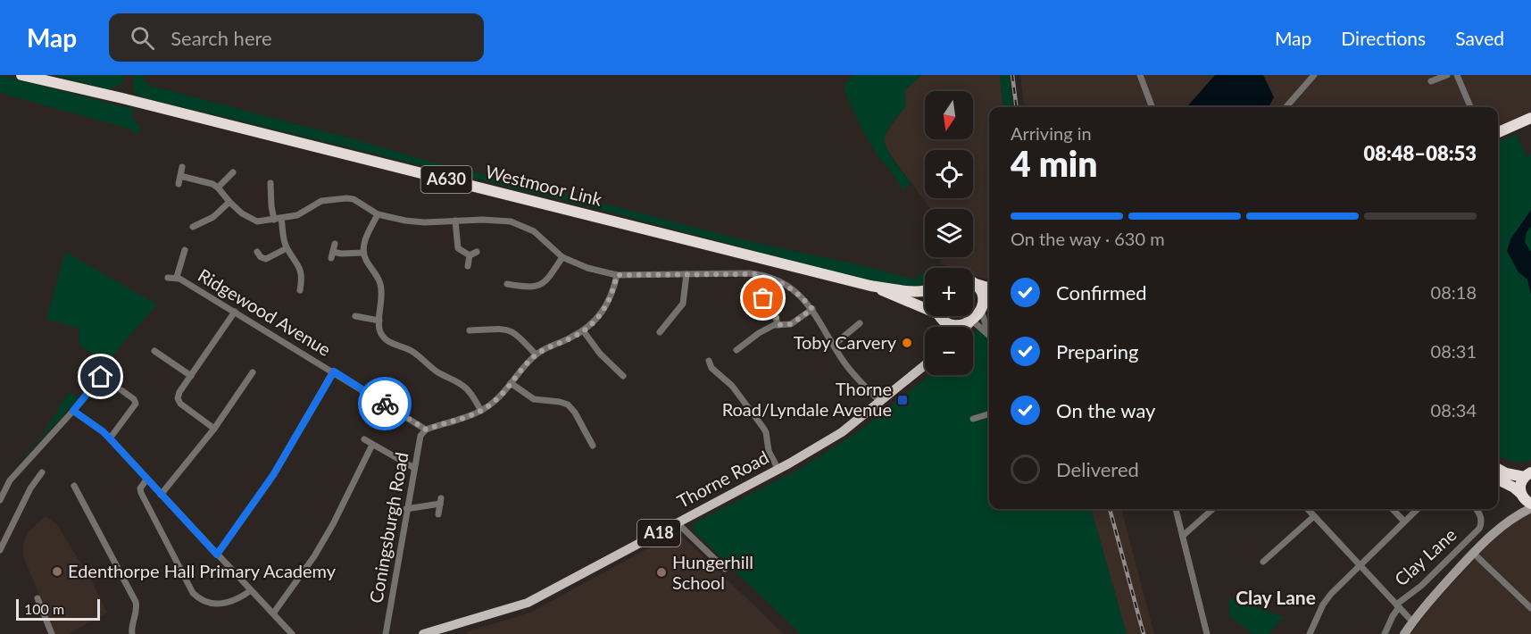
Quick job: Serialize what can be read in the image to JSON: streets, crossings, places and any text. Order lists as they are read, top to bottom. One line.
{"streets":{"highway":["A630","Westmoor Link"],"main road":["Thorne Road","A18"],"street":["Ridgewood Avenue","Coningsburgh Road","Clay Lane"]},"crossings":[["Ridgewood Avenue","Coningsburgh Road"]],"districts":["Clay Lane"],"places":{"other":["Toby Carvery","Edenthorpe Hall Primary Academy","Hungerhill School"],"transit":["Thorne Road/Lyndale Avenue"]},"scale_bar":"100 m","north":"bottom","page":{"header":"Map","search":"Search here","nav":["Map","Directions","Saved"],"map_buttons":["+","−"],"heading":["4 min","Arriving in","08:48–08:53"],"bar":"On the way · 630 m","list":[["Confirmed","08:18"],["Preparing","08:31"],["On the way","08:34"],"Delivered"],"scale":"100 m"}}
